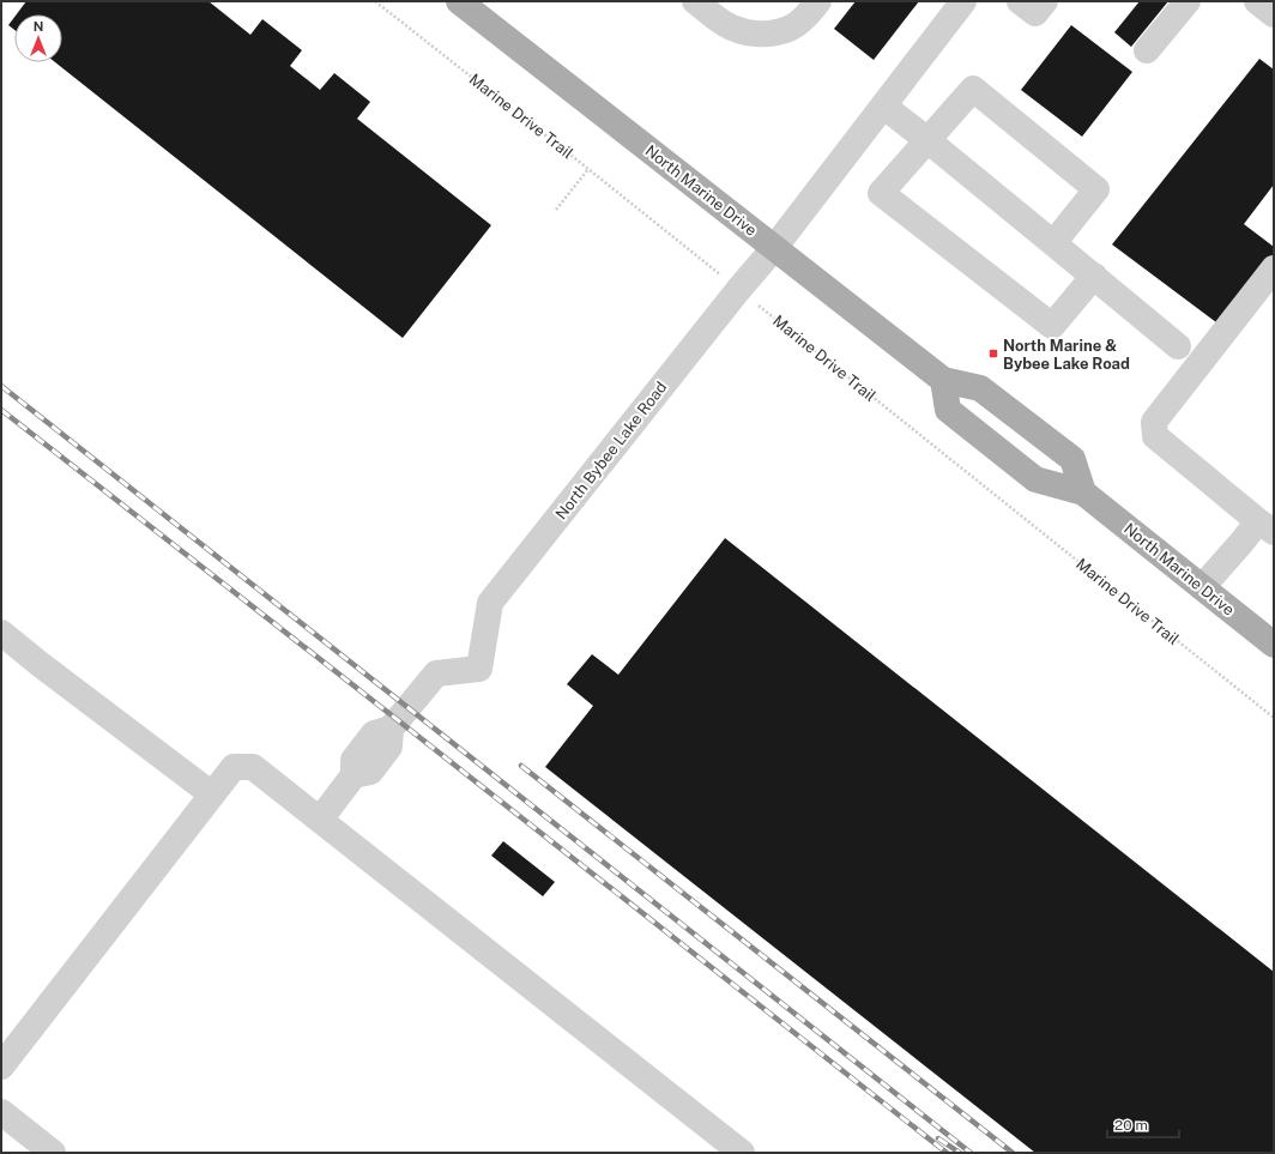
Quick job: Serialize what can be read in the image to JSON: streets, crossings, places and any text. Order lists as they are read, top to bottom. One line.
{"streets":{"main road":["North Marine Drive"],"street":["North Bybee Lake Road"],"path":["Marine Drive Trail"]},"crossings":[["Marine Drive Trail","North Bybee Lake Road"],["North Marine Drive","North Bybee Lake Road"]],"places":{"transit":["North Marine & Bybee Lake Road"]},"scale_bar":"20 m","north":"top"}
